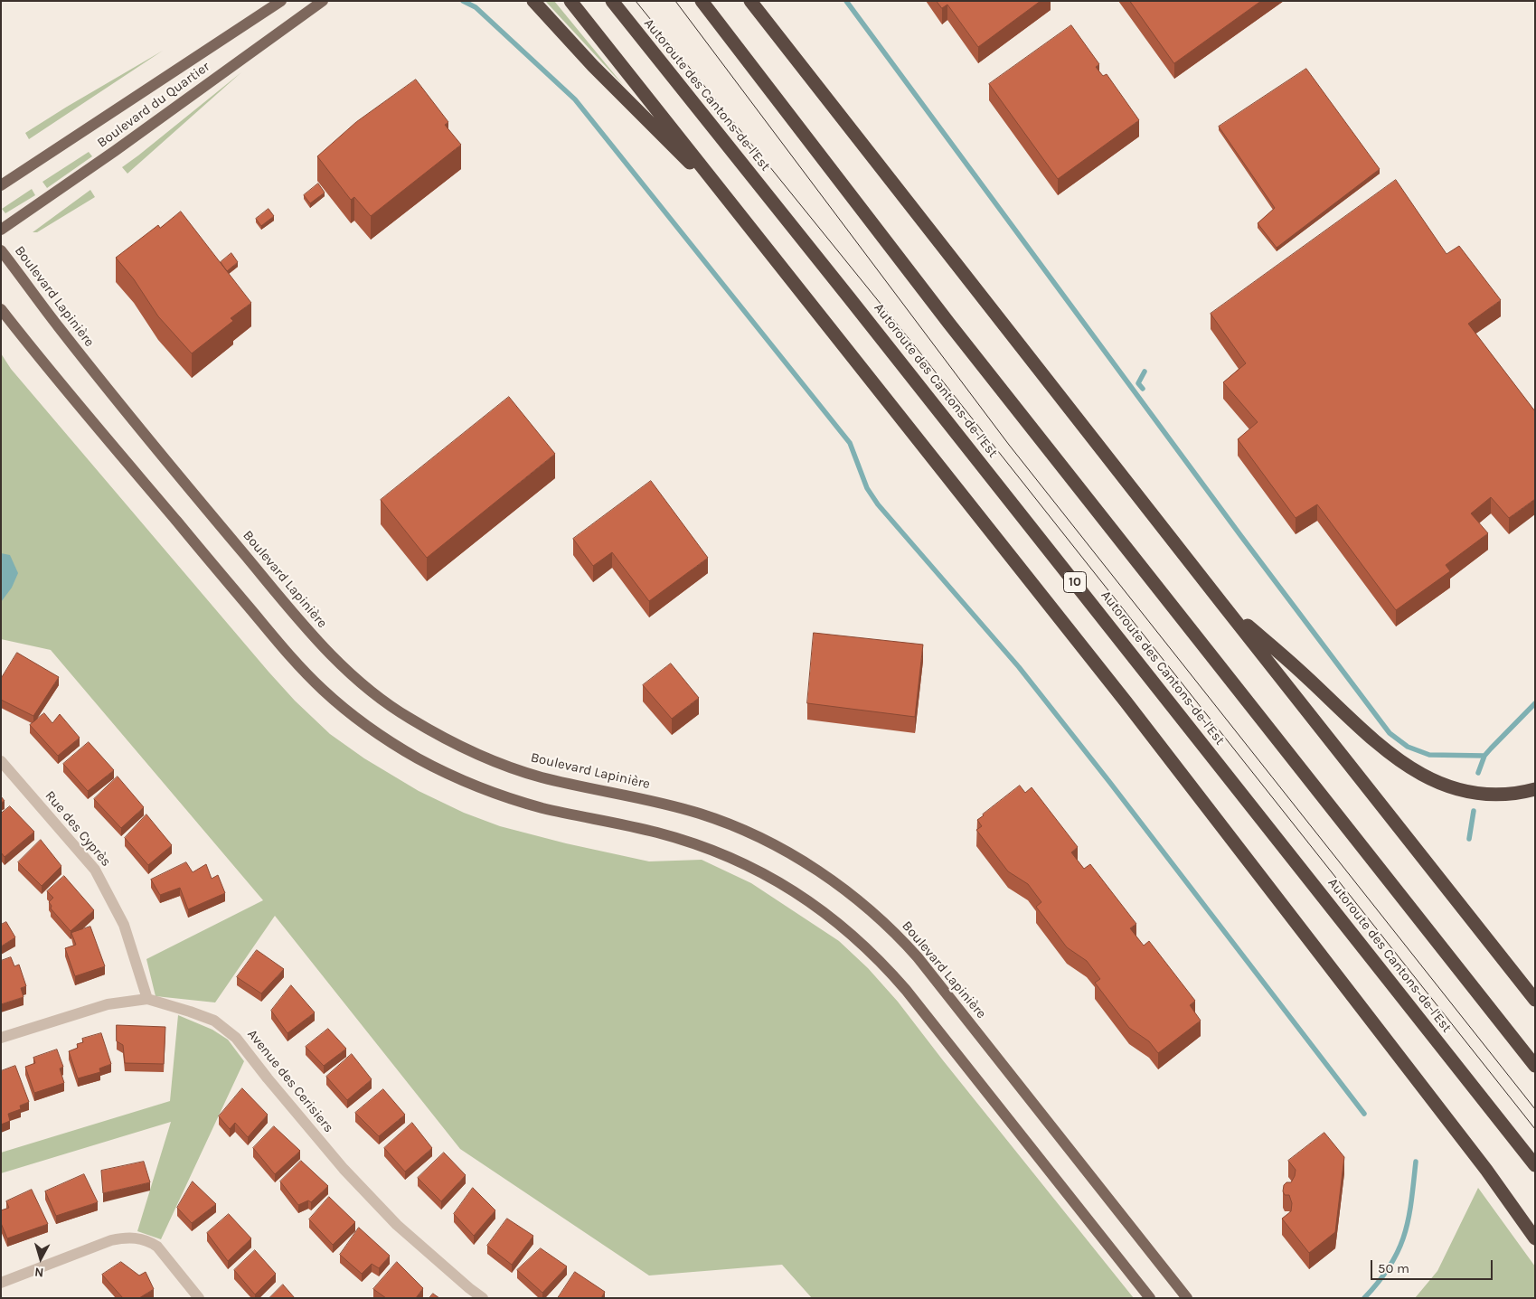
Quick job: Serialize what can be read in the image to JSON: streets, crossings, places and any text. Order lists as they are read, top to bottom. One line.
{"streets":{"highway":["Autoroute des Cantons-de-l'Est","10"],"main road":["Boulevard du Quartier","Boulevard Lapinière"],"street":["Rue des Cyprès","Avenue des Cerisiers"]},"crossings":[["Rue des Cyprès","Avenue des Cerisiers"]],"scale_bar":"50 m","north":"bottom"}
